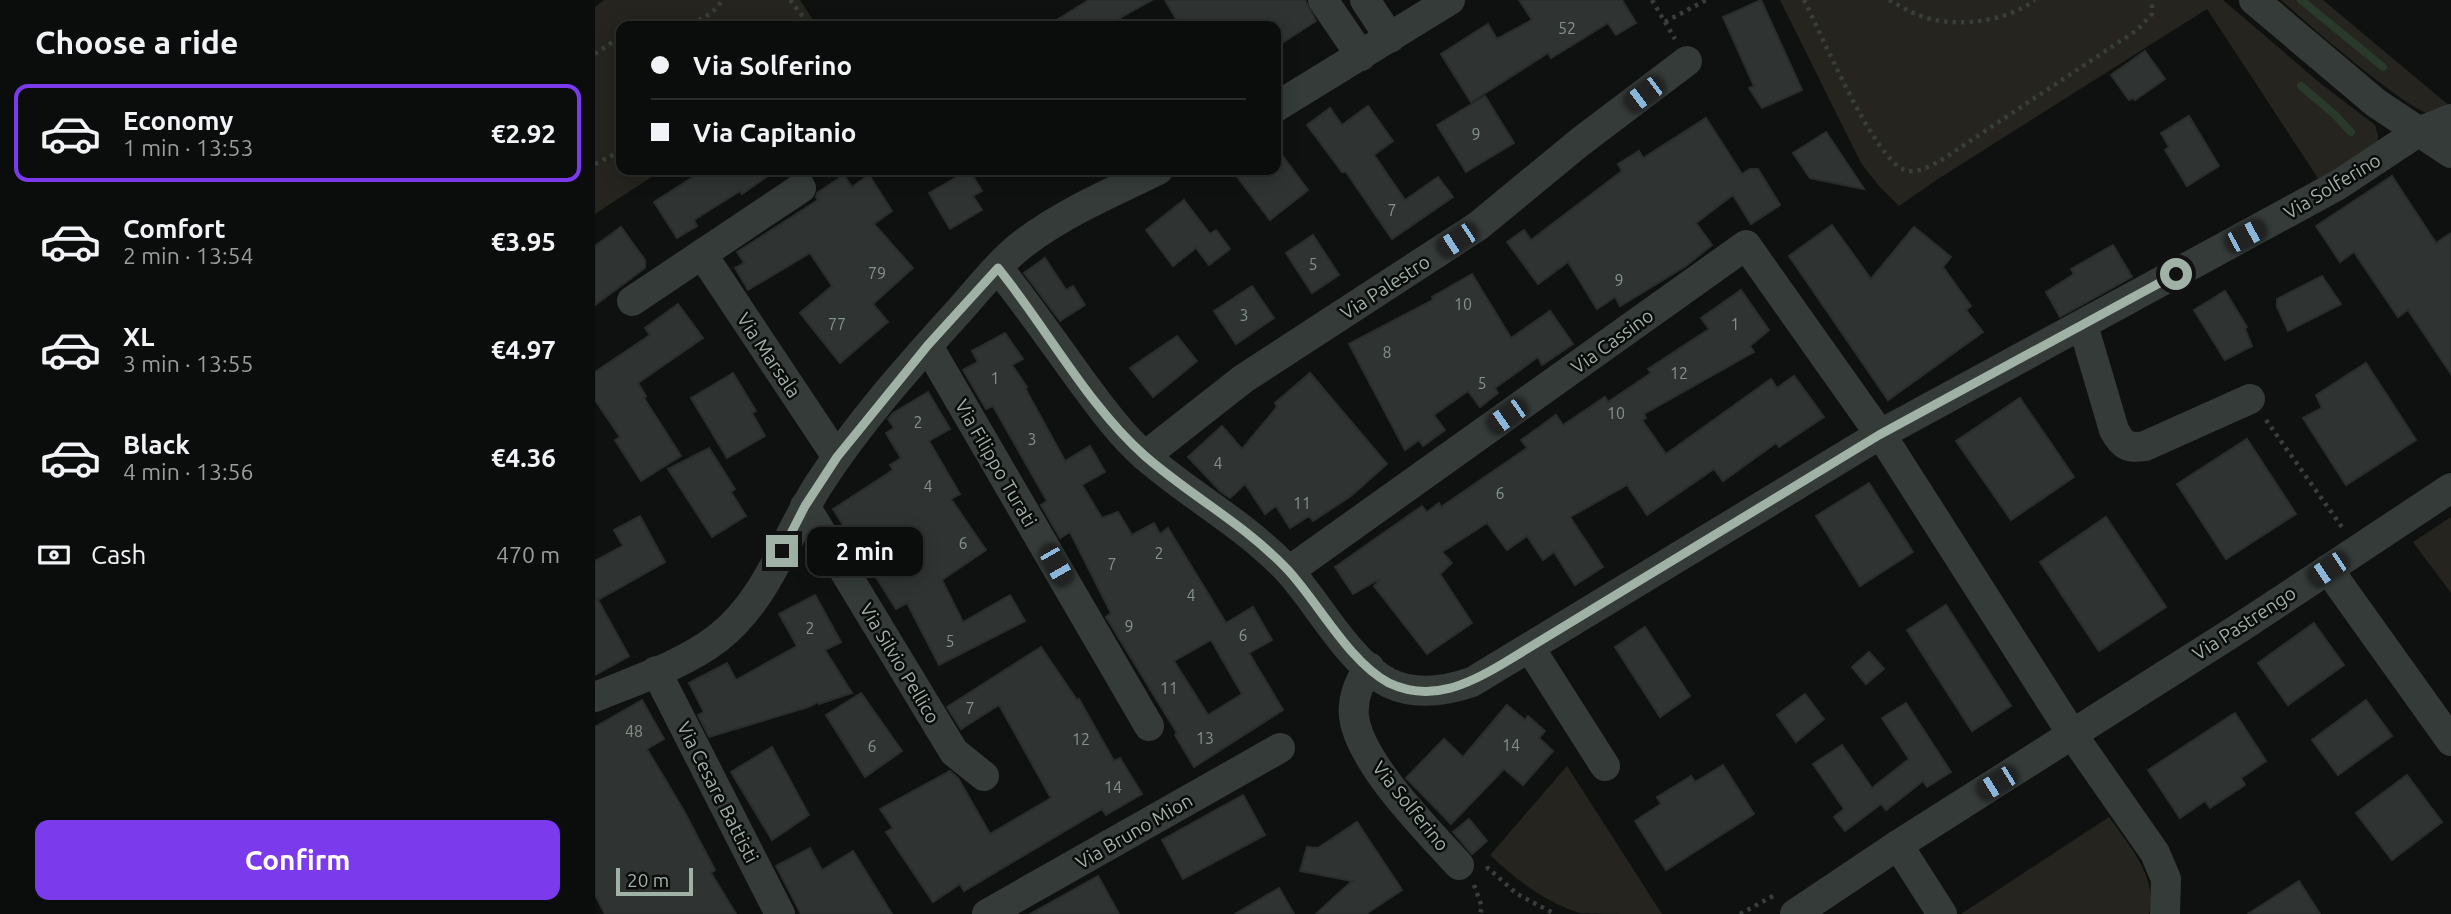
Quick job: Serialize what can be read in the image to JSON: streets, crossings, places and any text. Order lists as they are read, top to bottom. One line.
{"streets":{"street":["Via Solferino","Via Palestro","Via Cassino","Via Marsala","Via Filippo Turati","Via Pastrengo","Via Silvio Pellico","Via Cesare Battisti","Via Bruno Mion"]},"crossings":[["Via Solferino","Via Palestro"],["Via Solferino","Via Cassino"]],"house_numbers":["52","9","7","5","79","9","10","3","77","1","8","12","1","5","10","2","3","4","4","6","11","6","2","7","4","9","2","6","5","11","7","48","13","12","14","6","14"],"scale_bar":"20 m","page":{"heading":"Choose a ride","banner":["Via Solferino","Via Capitanio"],"list":[{"name":"Economy","note":"1 min · 13:53","value":"€2.92"},{"name":"Comfort","note":"2 min · 13:54","value":"€3.95"},{"name":"XL","note":"3 min · 13:55","value":"€4.97"},{"name":"Black","note":"4 min · 13:56","value":"€4.36"}],"pay":["Cash","470 m"],"bubble":"2 min","buttons":"Confirm","scale":"20 m"}}
